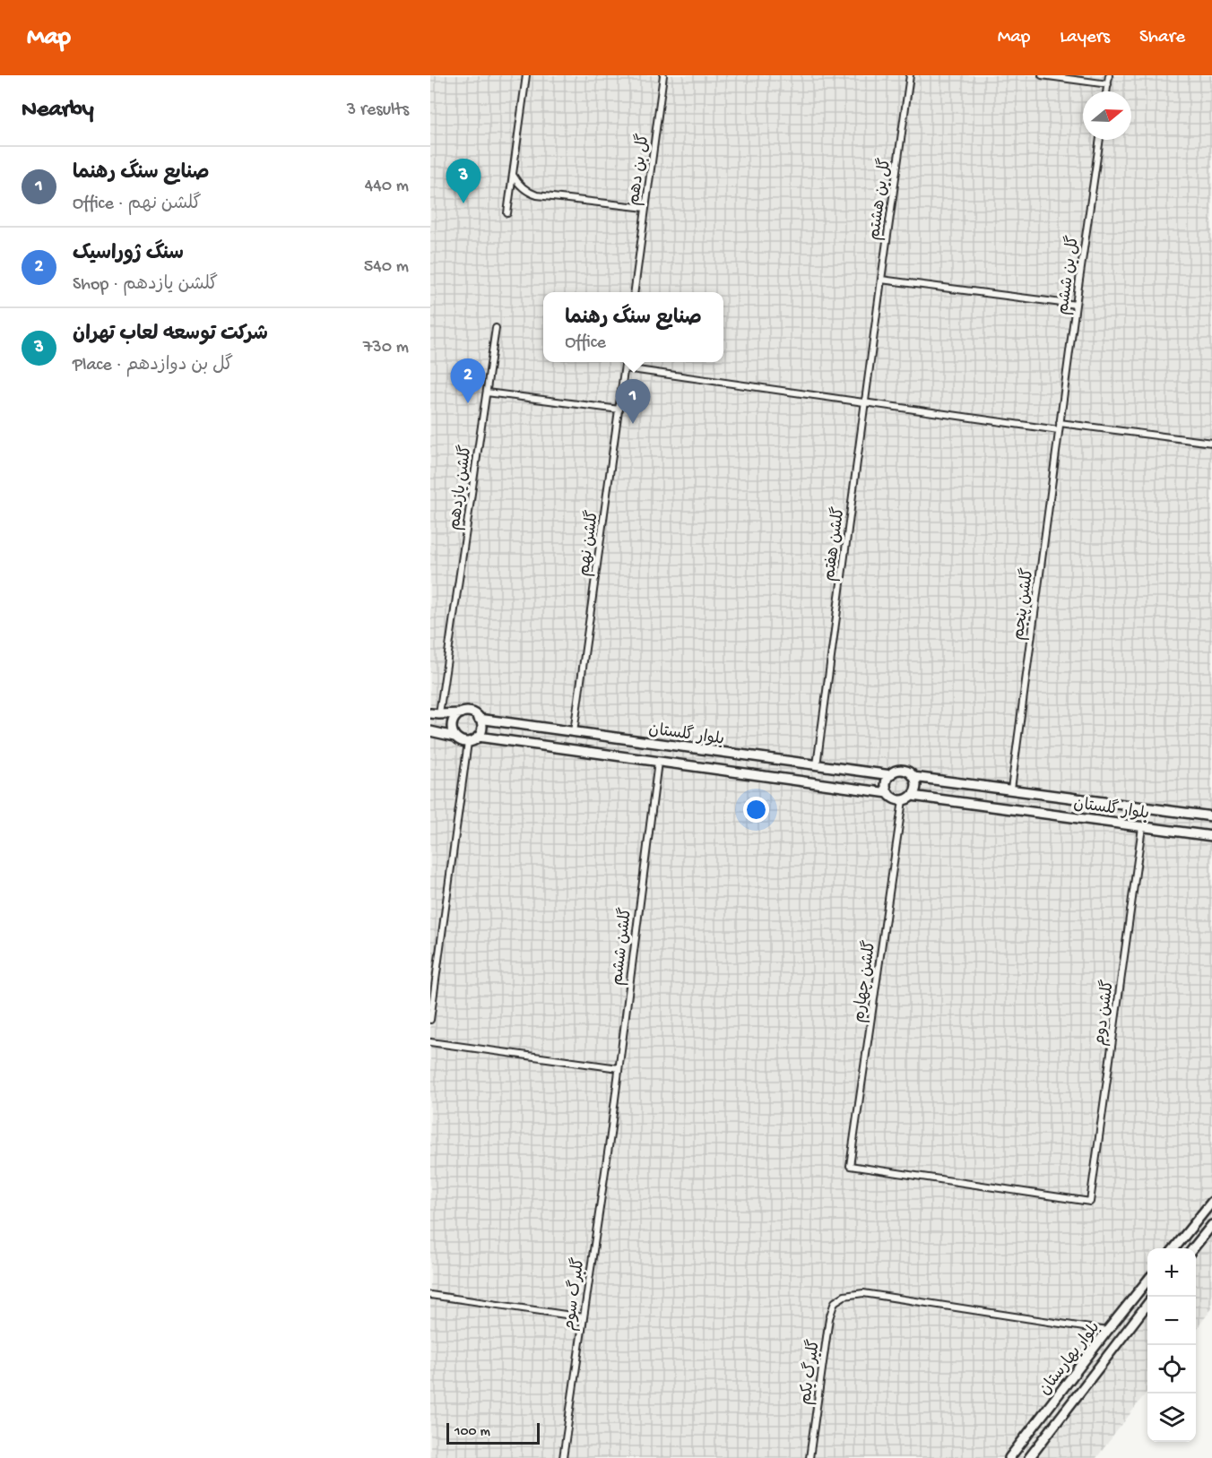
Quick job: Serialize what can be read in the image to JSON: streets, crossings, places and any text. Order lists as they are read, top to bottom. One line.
{"streets":{"street":["گل بن دهم","گل بن هشتم","گل بن ششم","گلشن یازدهم","گلشن نهم","گلشن هفتم","گلشن پنجم","بلوار گلستان","گلشن ششم","گلشن چهارم","گلشن دوم","گلبرگ سوم","بلوار بهارستان","گلبرگ یکم"]},"crossings":[["گل بن هشتم","گلشن هفتم"],["گل بن ششم","گلشن پنجم"],["گلشن نهم","بلوار گلستان"],["گلشن هفتم","بلوار گلستان"],["گلشن پنجم","بلوار گلستان"],["بلوار گلستان","گلشن ششم"],["بلوار گلستان","گلشن چهارم"],["بلوار گلستان","گلشن دوم"],["گلشن ششم","گلبرگ سوم"],["گلشن چهارم","گلشن دوم"],["بلوار بهارستان","گلبرگ یکم"]],"scale_bar":"100 m","north":"right","page":{"header":"Map","nav":["Map","Layers","Share"],"heading":["Nearby","3 results"],"list":[{"mark":"1","name":"صنایع سنگ رهنما","note":"Office · گلشن نهم","value":"440 m"},{"mark":"2","name":"سنگ ژوراسیک","note":"Shop · گلشن یازدهم","value":"540 m"},{"mark":"3","name":"شرکت توسعه لعاب تهران","note":"Place · گل بن دوازدهم","value":"730 m"}],"pins":["3","2","1"],"popup":["صنایع سنگ رهنما","Office"],"map_buttons":["+","−"],"scale":"100 m"}}
